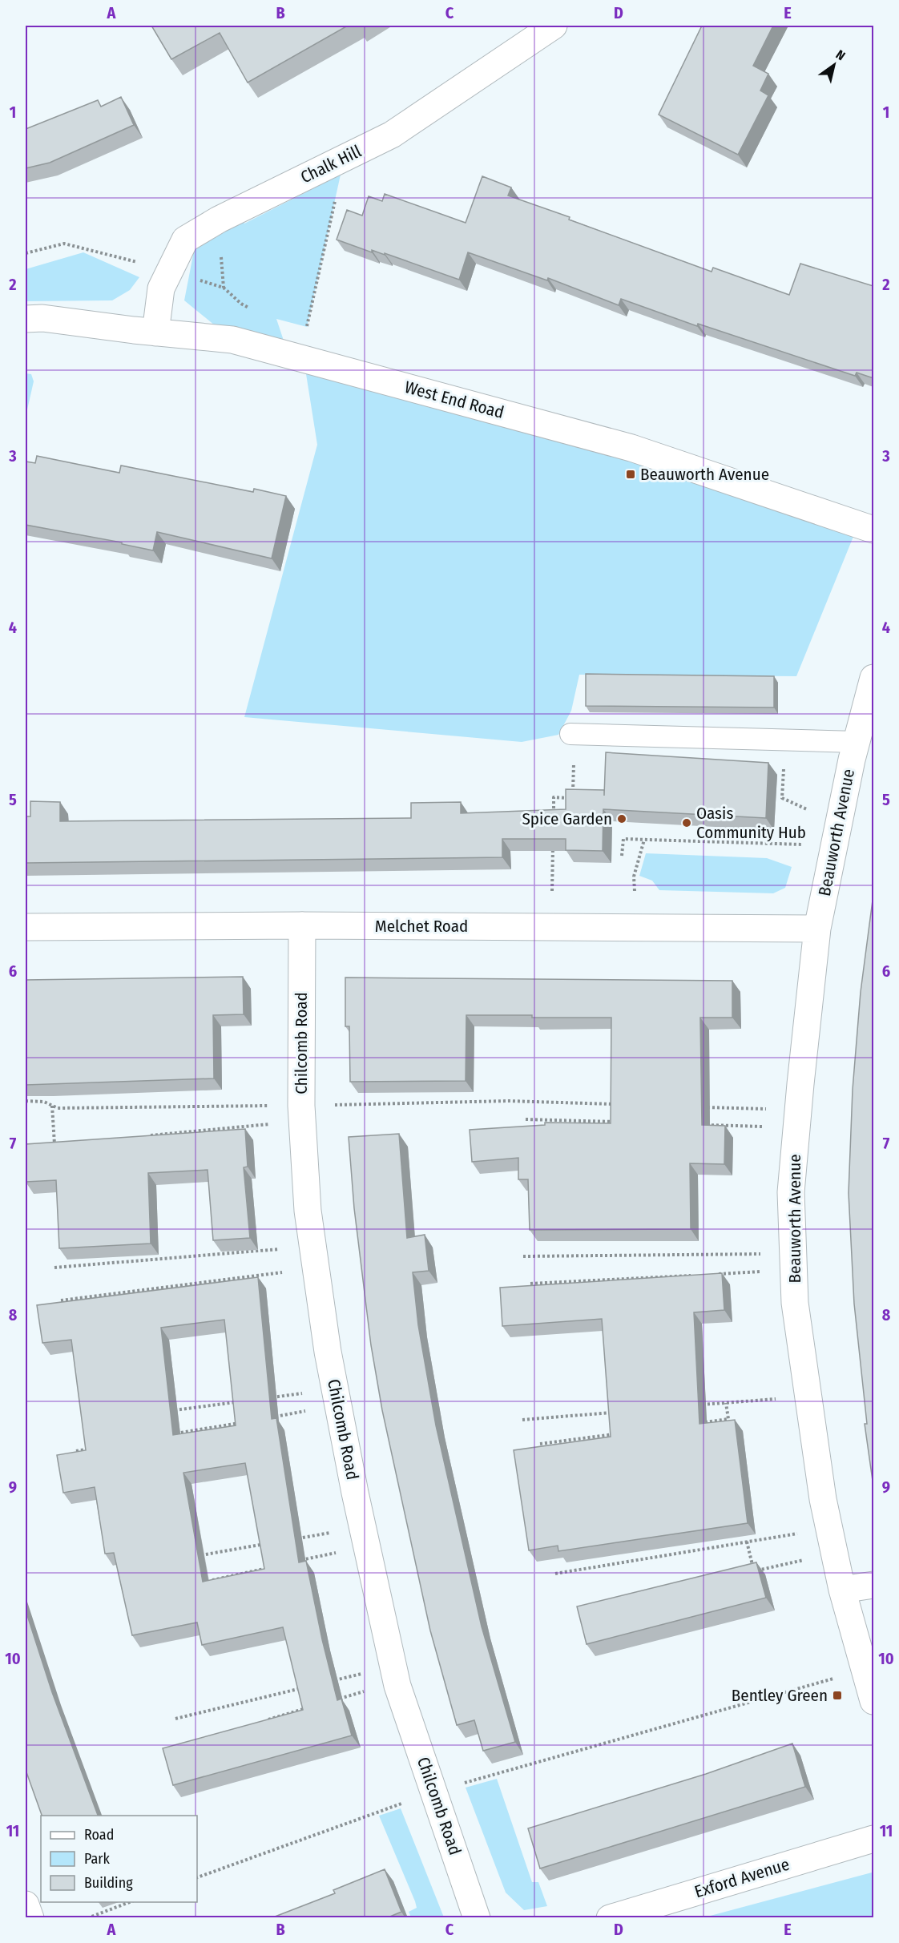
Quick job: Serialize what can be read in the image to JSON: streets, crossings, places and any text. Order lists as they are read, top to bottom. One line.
{"streets":{"street":["Chalk Hill","West End Road","Beauworth Avenue","Melchet Road","Chilcomb Road","Exford Avenue"]},"crossings":[["Chalk Hill","West End Road"],["Beauworth Avenue","Melchet Road"],["Melchet Road","Chilcomb Road"]],"places":{"transit":["Beauworth Avenue","Bentley Green"],"other":["Spice Garden","Oasis Community Hub"]},"legend":["Road","Park","Building"],"north":"top right","grid":{"columns":["A","B","C","D","E"],"rows":["1","2","3","4","5","6","7","8","9","10","11"]}}
